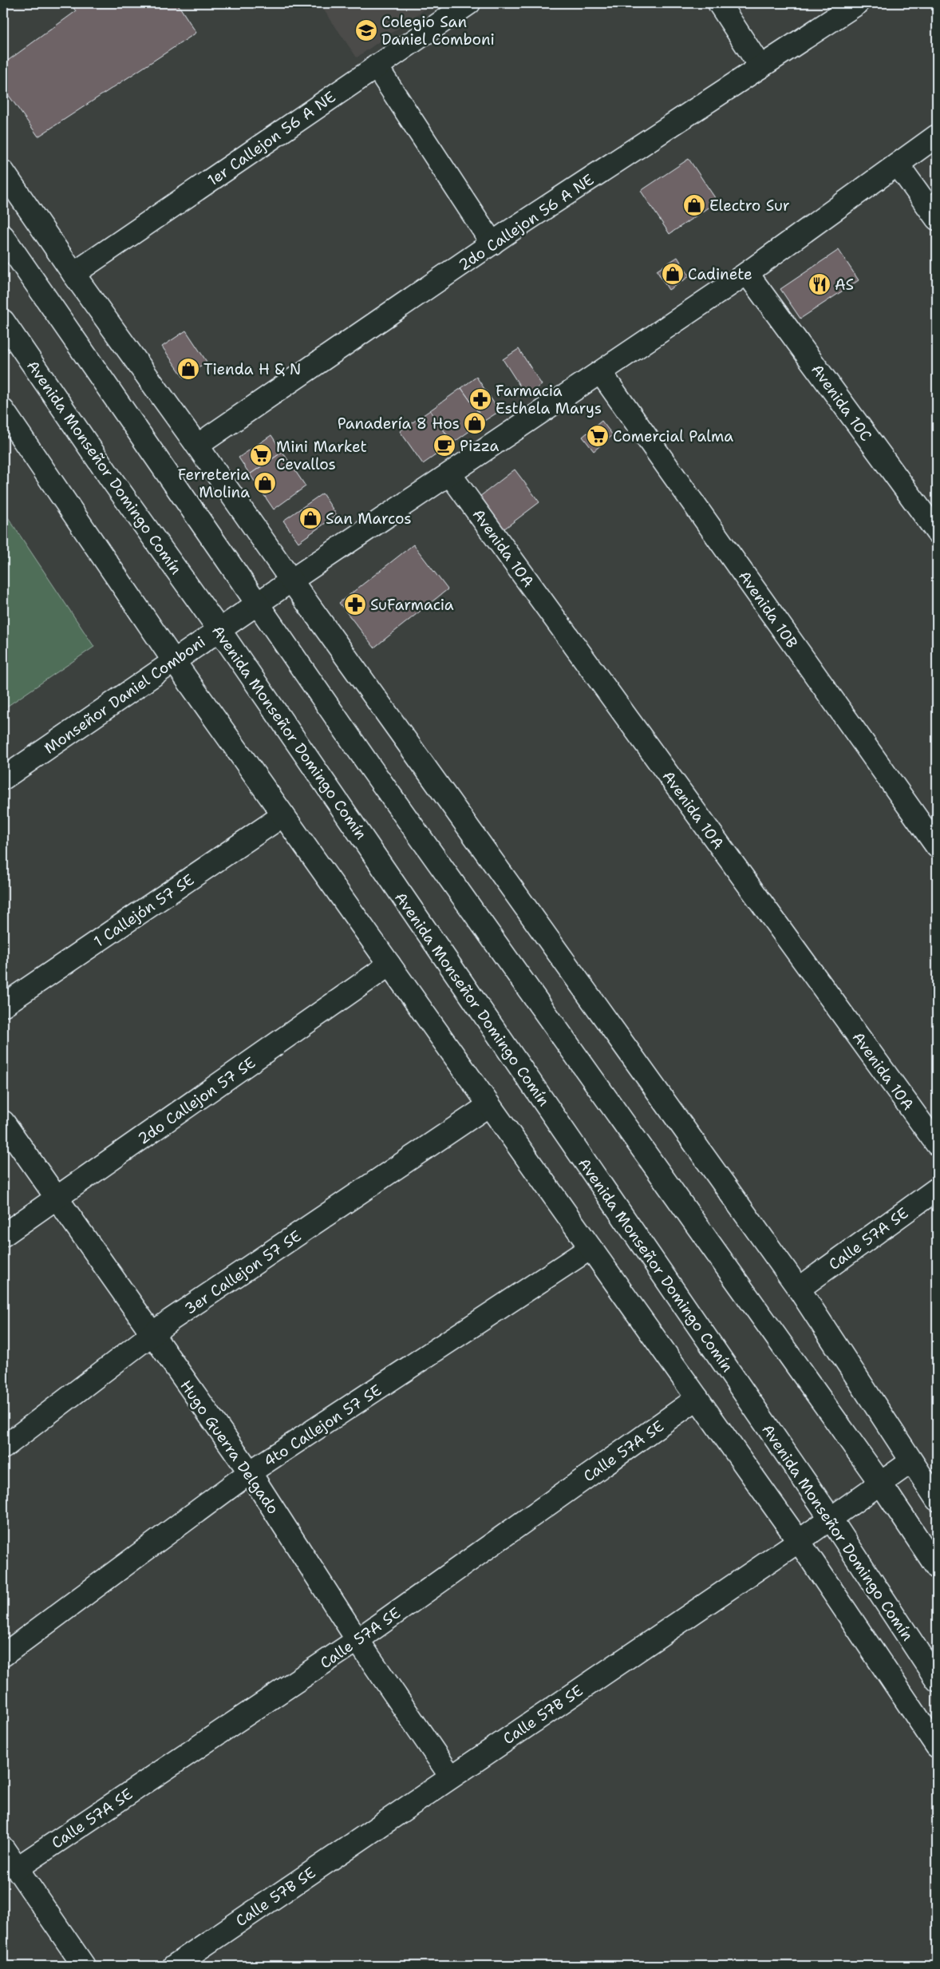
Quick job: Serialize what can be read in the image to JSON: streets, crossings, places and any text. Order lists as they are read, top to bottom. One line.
{"streets":{"street":["1er Callejon 56 A NE","2do Callejon 56 A NE","Avenida 10C","Avenida Monseñor Domingo Comín","Avenida 10A","Avenida 10B","Monseñor Daniel Comboni","1 Callejón 57 SE","2do Callejon 57 SE","Calle 57A SE","3er Callejon 57 SE","4to Callejon 57 SE","Hugo Guerra Delgado","Calle 57B SE"]},"crossings":[["Avenida 10C","Monseñor Daniel Comboni"],["Avenida Monseñor Domingo Comín","Monseñor Daniel Comboni"],["Avenida Monseñor Domingo Comín","Calle 57B SE"],["Avenida 10A","Monseñor Daniel Comboni"],["Avenida 10B","Monseñor Daniel Comboni"],["2do Callejon 57 SE","Hugo Guerra Delgado"],["Calle 57A SE","Hugo Guerra Delgado"],["3er Callejon 57 SE","Hugo Guerra Delgado"],["4to Callejon 57 SE","Hugo Guerra Delgado"],["Hugo Guerra Delgado","Calle 57B SE"]],"places":{"school or university":["Colegio San Daniel Comboni"],"shop":["Electro Sur","Cadinete","Tienda H & N","Panadería 8 Hos","Ferreteria Molina","San Marcos"],"restaurant":["AS"],"pharmacy":["Farmacia Esthela Marys","SuFarmacia"],"supermarket":["Comercial Palma","Mini Market Cevallos"],"cafe":["Pizza"]}}
